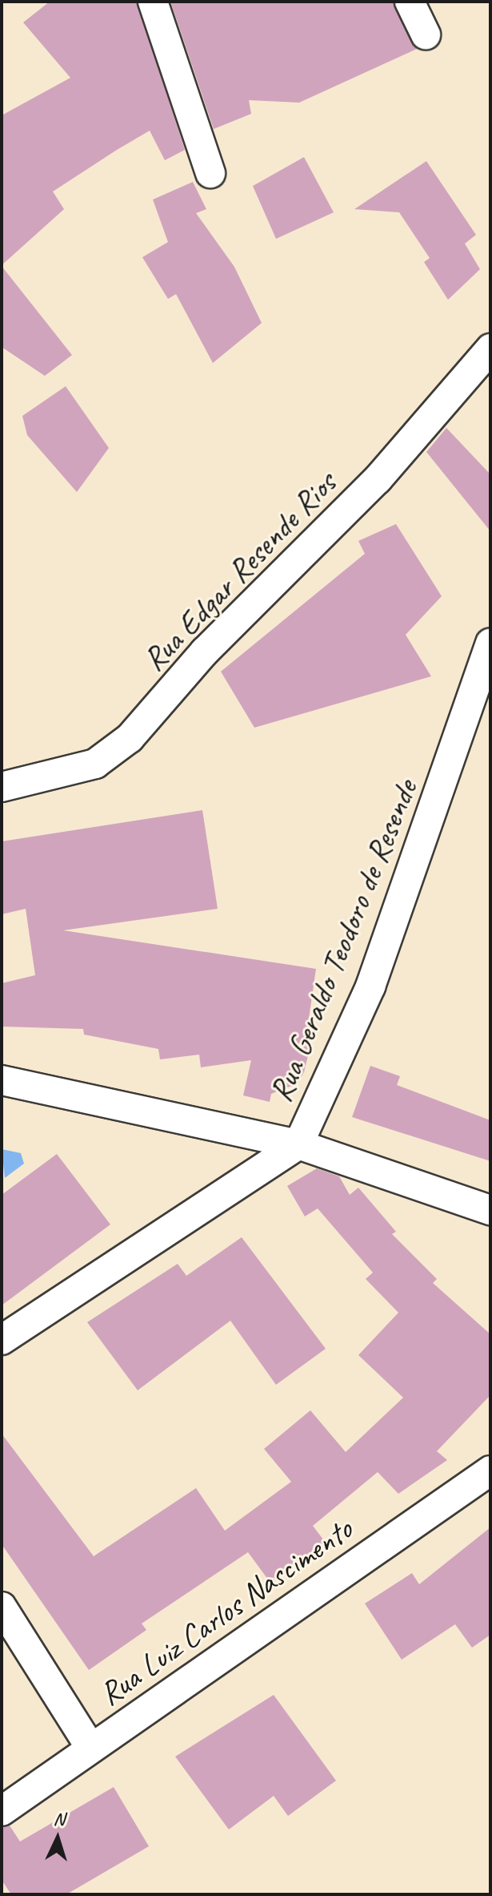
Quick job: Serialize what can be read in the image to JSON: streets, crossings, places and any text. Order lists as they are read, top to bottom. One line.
{"streets":{"street":["Rua Edgar Resende Rios","Rua Geraldo Teodoro de Resende","Rua Luiz Carlos Nascimento"]},"north":"top"}
